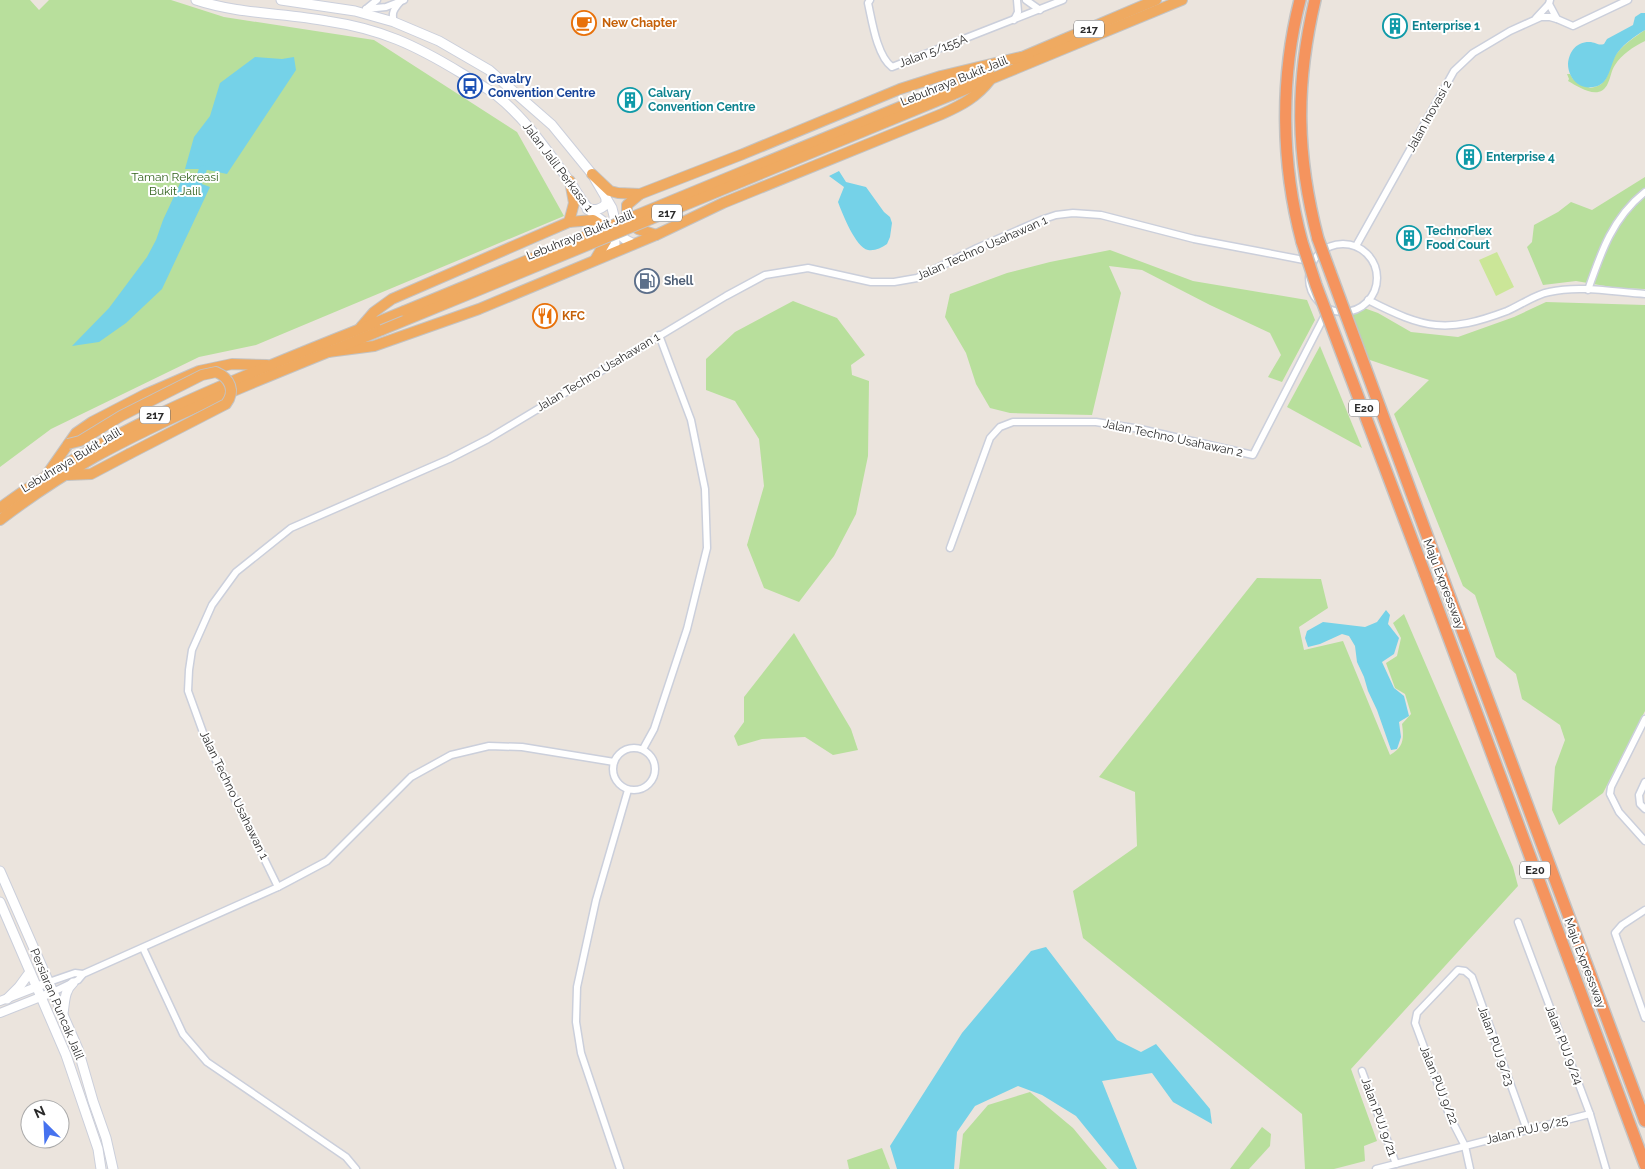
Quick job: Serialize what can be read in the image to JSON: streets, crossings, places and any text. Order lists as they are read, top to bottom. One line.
{"streets":{"highway":["217","Lebuhraya Bukit Jalil","E20","Maju Expressway"],"main road":["Jalan Jalil Perkasa 1","Persiaran Puncak Jalil"],"street":["Jalan 5/155A","Jalan Inovasi 2","Jalan Techno Usahawan 1","Jalan Techno Usahawan 2","Jalan PUJ 9/24","Jalan PUJ 9/23","Jalan PUJ 9/22","Jalan PUJ 9/21","Jalan PUJ 9/25"]},"crossings":[["Jalan Inovasi 2","Jalan Techno Usahawan 1"],["Jalan Inovasi 2","Jalan Techno Usahawan 2"],["Jalan Techno Usahawan 1","Jalan Techno Usahawan 2"],["Jalan PUJ 9/24","Jalan PUJ 9/25"],["Jalan PUJ 9/23","Jalan PUJ 9/22"],["Jalan PUJ 9/23","Jalan PUJ 9/25"],["Jalan PUJ 9/22","Jalan PUJ 9/25"],["Jalan PUJ 9/21","Jalan PUJ 9/25"]],"parks":["Taman Rekreasi Bukit Jalil"],"places":{"cafe":["New Chapter"],"building":["Enterprise 1","Calvary Convention Centre","Enterprise 4","TechnoFlex Food Court"],"bus stop":["Cavalry Convention Centre"],"fuel station":["Shell"],"restaurant":["KFC"]},"north":"top left"}
